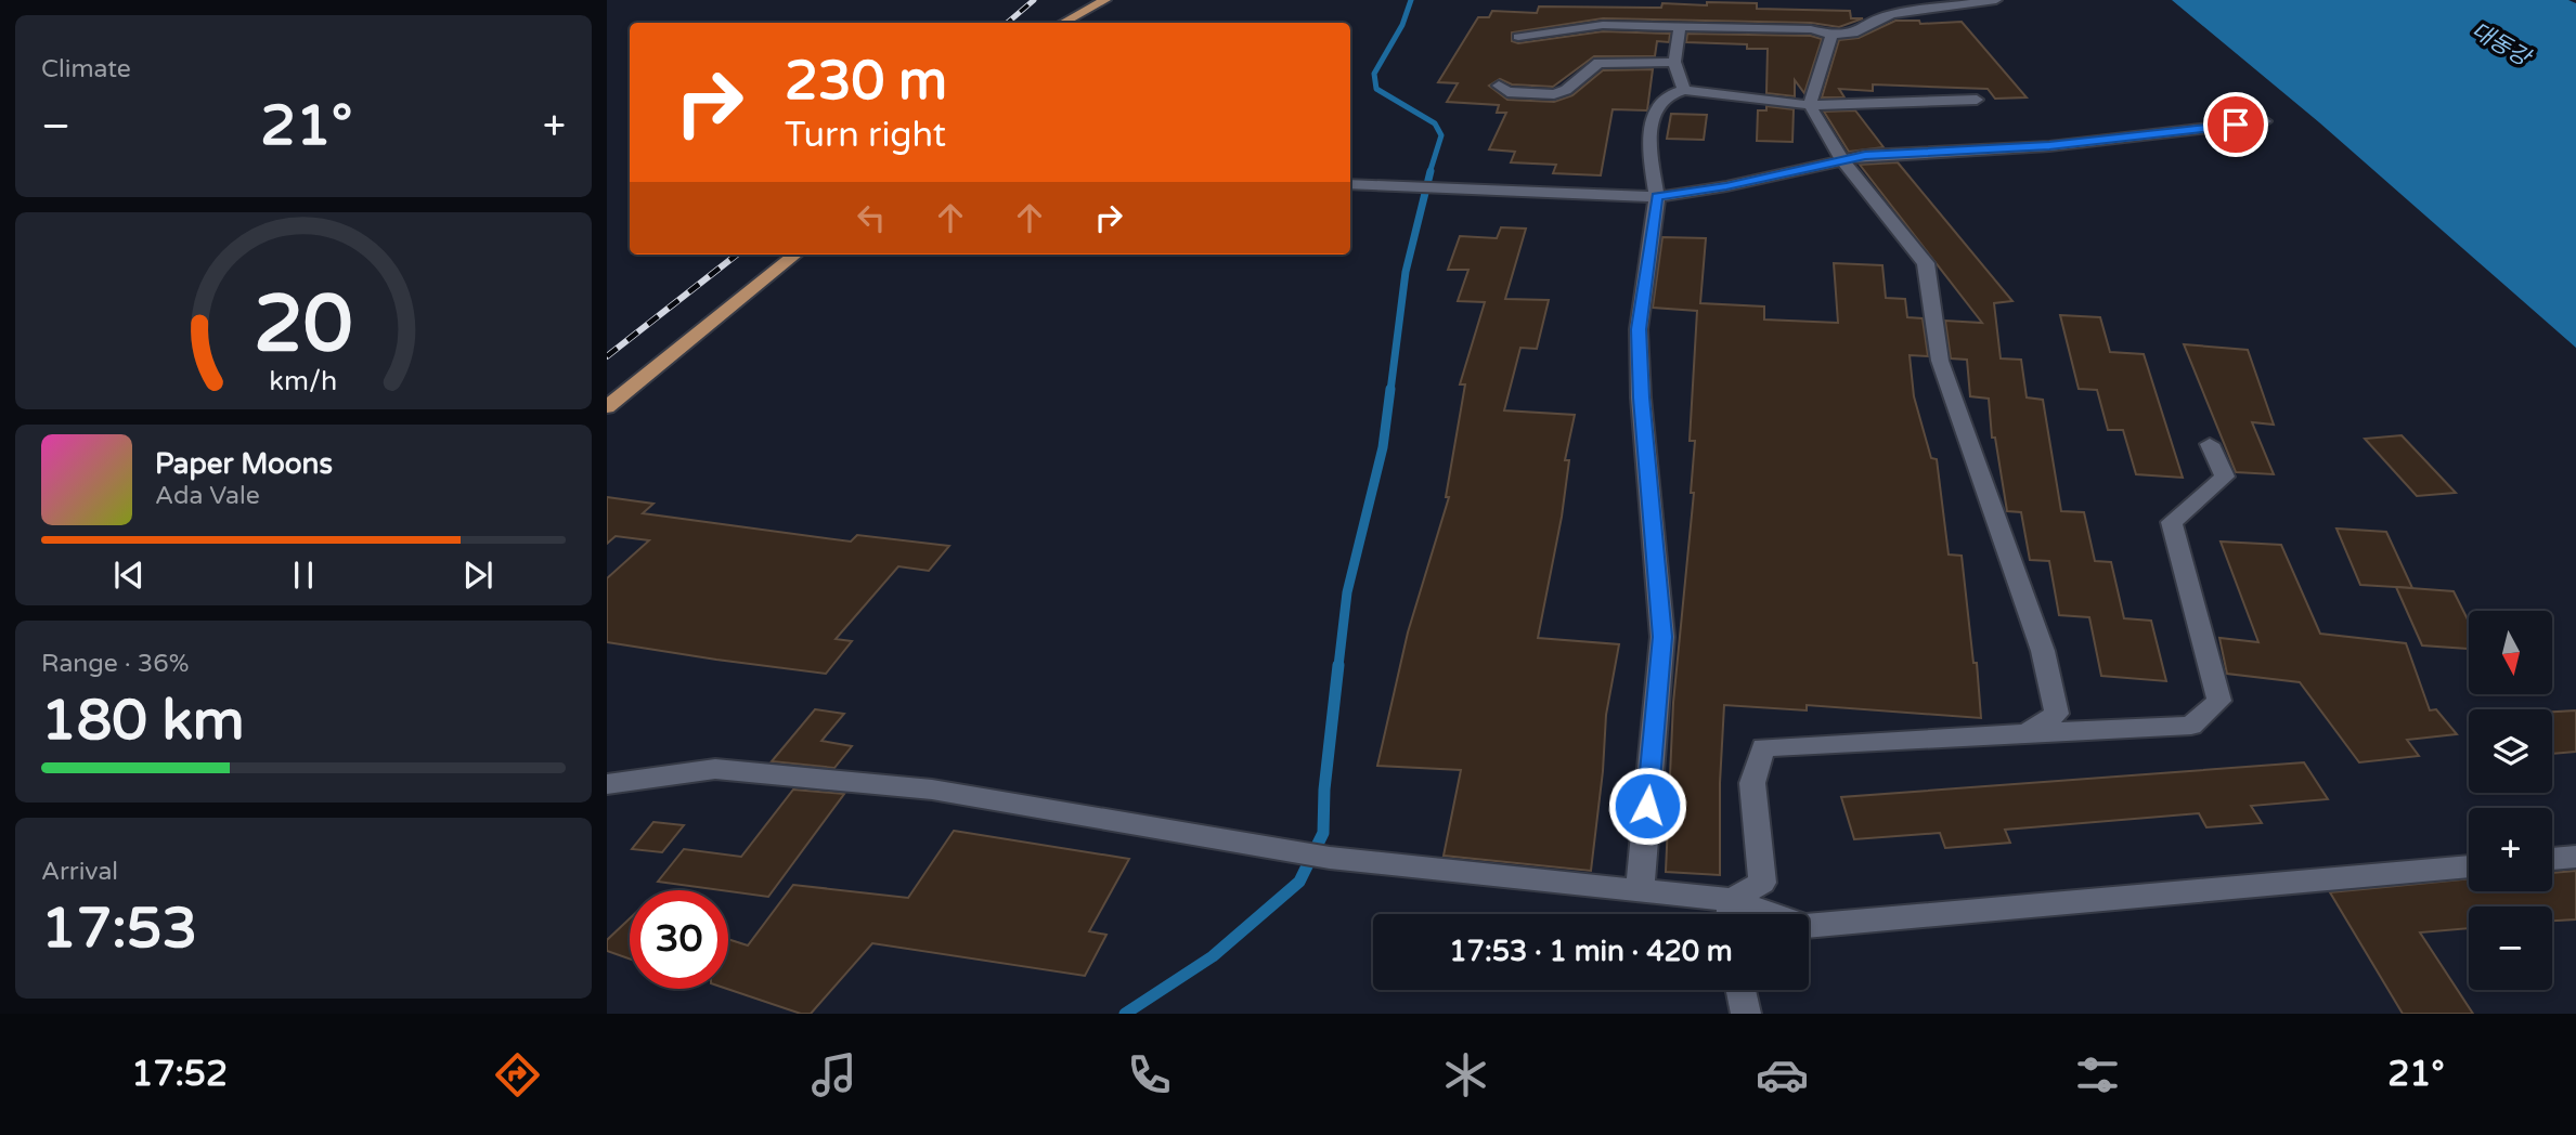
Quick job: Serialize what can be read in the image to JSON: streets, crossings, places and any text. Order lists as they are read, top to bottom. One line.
{"water":["대동강"],"north":"bottom","page":{"tile":["Climate",["Range · 36%","180 km"],["Arrival","17:53"]],"turn":["230 m","Turn right"],"heat":["−","21°","+"],"song":["Paper Moons","Ada Vale"],"map_buttons":["+","−"],"limit":"30","trip":"17:53 · 1 min · 420 m","tabs":["17:52","21°"],"gauge":["20","km/h"]}}
